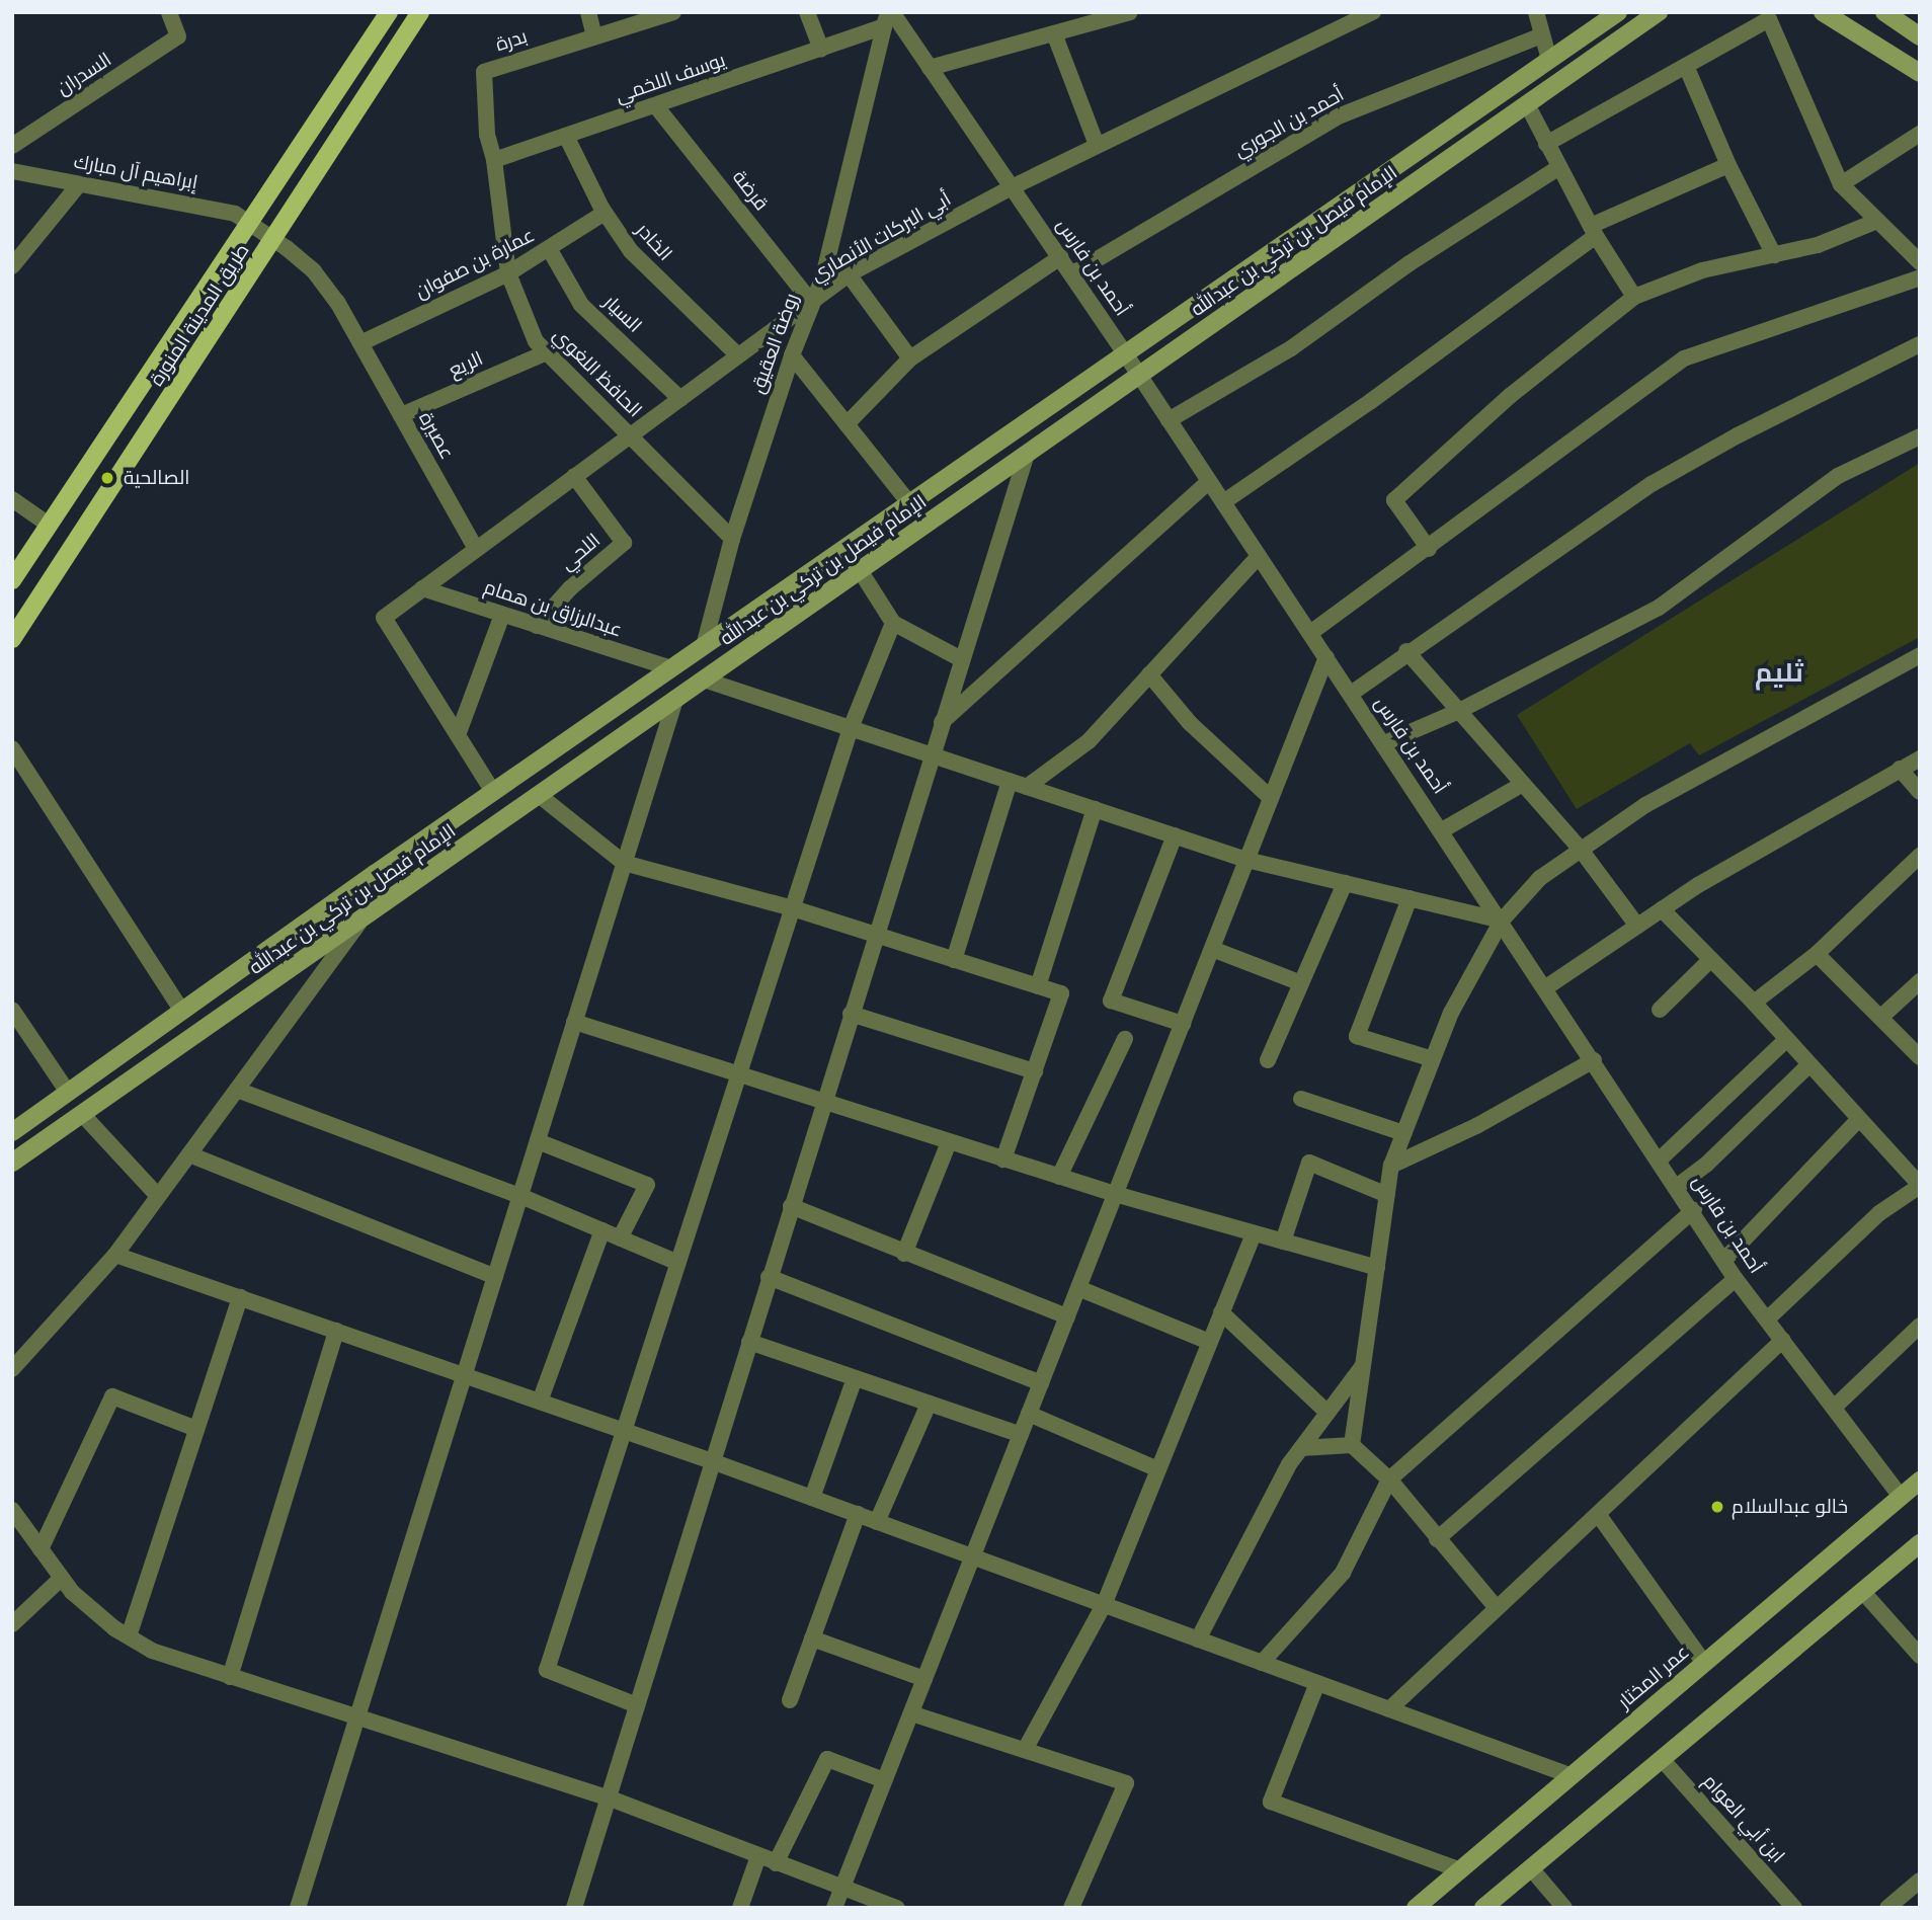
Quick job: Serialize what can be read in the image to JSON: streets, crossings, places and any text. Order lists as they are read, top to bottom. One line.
{"streets":{"main road":["الإمام فيصل بن تركي بن عبدالله","طريق المدينة المنورة","عمر المختار"],"street":["بدرة","السدران","يوسف اللخمي","أحمد بن الجوري","إبراهيم آل مبارك","قرضة","أبي البركات الأنصاري","الخادر","عمارة بن صفوان","أحمد بن فارس","السيار","روضة العقيق","الريع","الحافظ اللغوي","عصيرة","اللحي","عبدالرزاق بن همام","ابن أبي العوام"]},"crossings":[["بدرة","يوسف اللخمي"],["بدرة","الحافظ اللغوي"],["يوسف اللخمي","قرضة"],["يوسف اللخمي","الخادر"],["يوسف اللخمي","أحمد بن فارس"],["يوسف اللخمي","روضة العقيق"],["يوسف اللخمي","الحافظ اللغوي"],["أحمد بن الجوري","أحمد بن فارس"],["إبراهيم آل مبارك","طريق المدينة المنورة"],["إبراهيم آل مبارك","عصيرة"],["قرضة","أبي البركات الأنصاري"],["قرضة","روضة العقيق"],["أبي البركات الأنصاري","الخادر"],["أبي البركات الأنصاري","أحمد بن فارس"],["أبي البركات الأنصاري","السيار"],["أبي البركات الأنصاري","روضة العقيق"],["أبي البركات الأنصاري","الحافظ اللغوي"],["أبي البركات الأنصاري","عصيرة"],["أبي البركات الأنصاري","اللحي"],["أبي البركات الأنصاري","عبدالرزاق بن همام"],["الإمام فيصل بن تركي بن عبدالله","أحمد بن فارس"],["الإمام فيصل بن تركي بن عبدالله","روضة العقيق"],["الإمام فيصل بن تركي بن عبدالله","عبدالرزاق بن همام"],["الخادر","عمارة بن صفوان"],["عمارة بن صفوان","السيار"],["عمارة بن صفوان","الحافظ اللغوي"],["عمارة بن صفوان","عصيرة"],["أحمد بن فارس","روضة العقيق"],["أحمد بن فارس","عمر المختار"],["طريق المدينة المنورة","عصيرة"],["روضة العقيق","الحافظ اللغوي"],["الريع","الحافظ اللغوي"],["الريع","عصيرة"],["اللحي","عبدالرزاق بن همام"]],"districts":["ثليم"],"places":["الصالحية","خالو عبدالسلام"]}
